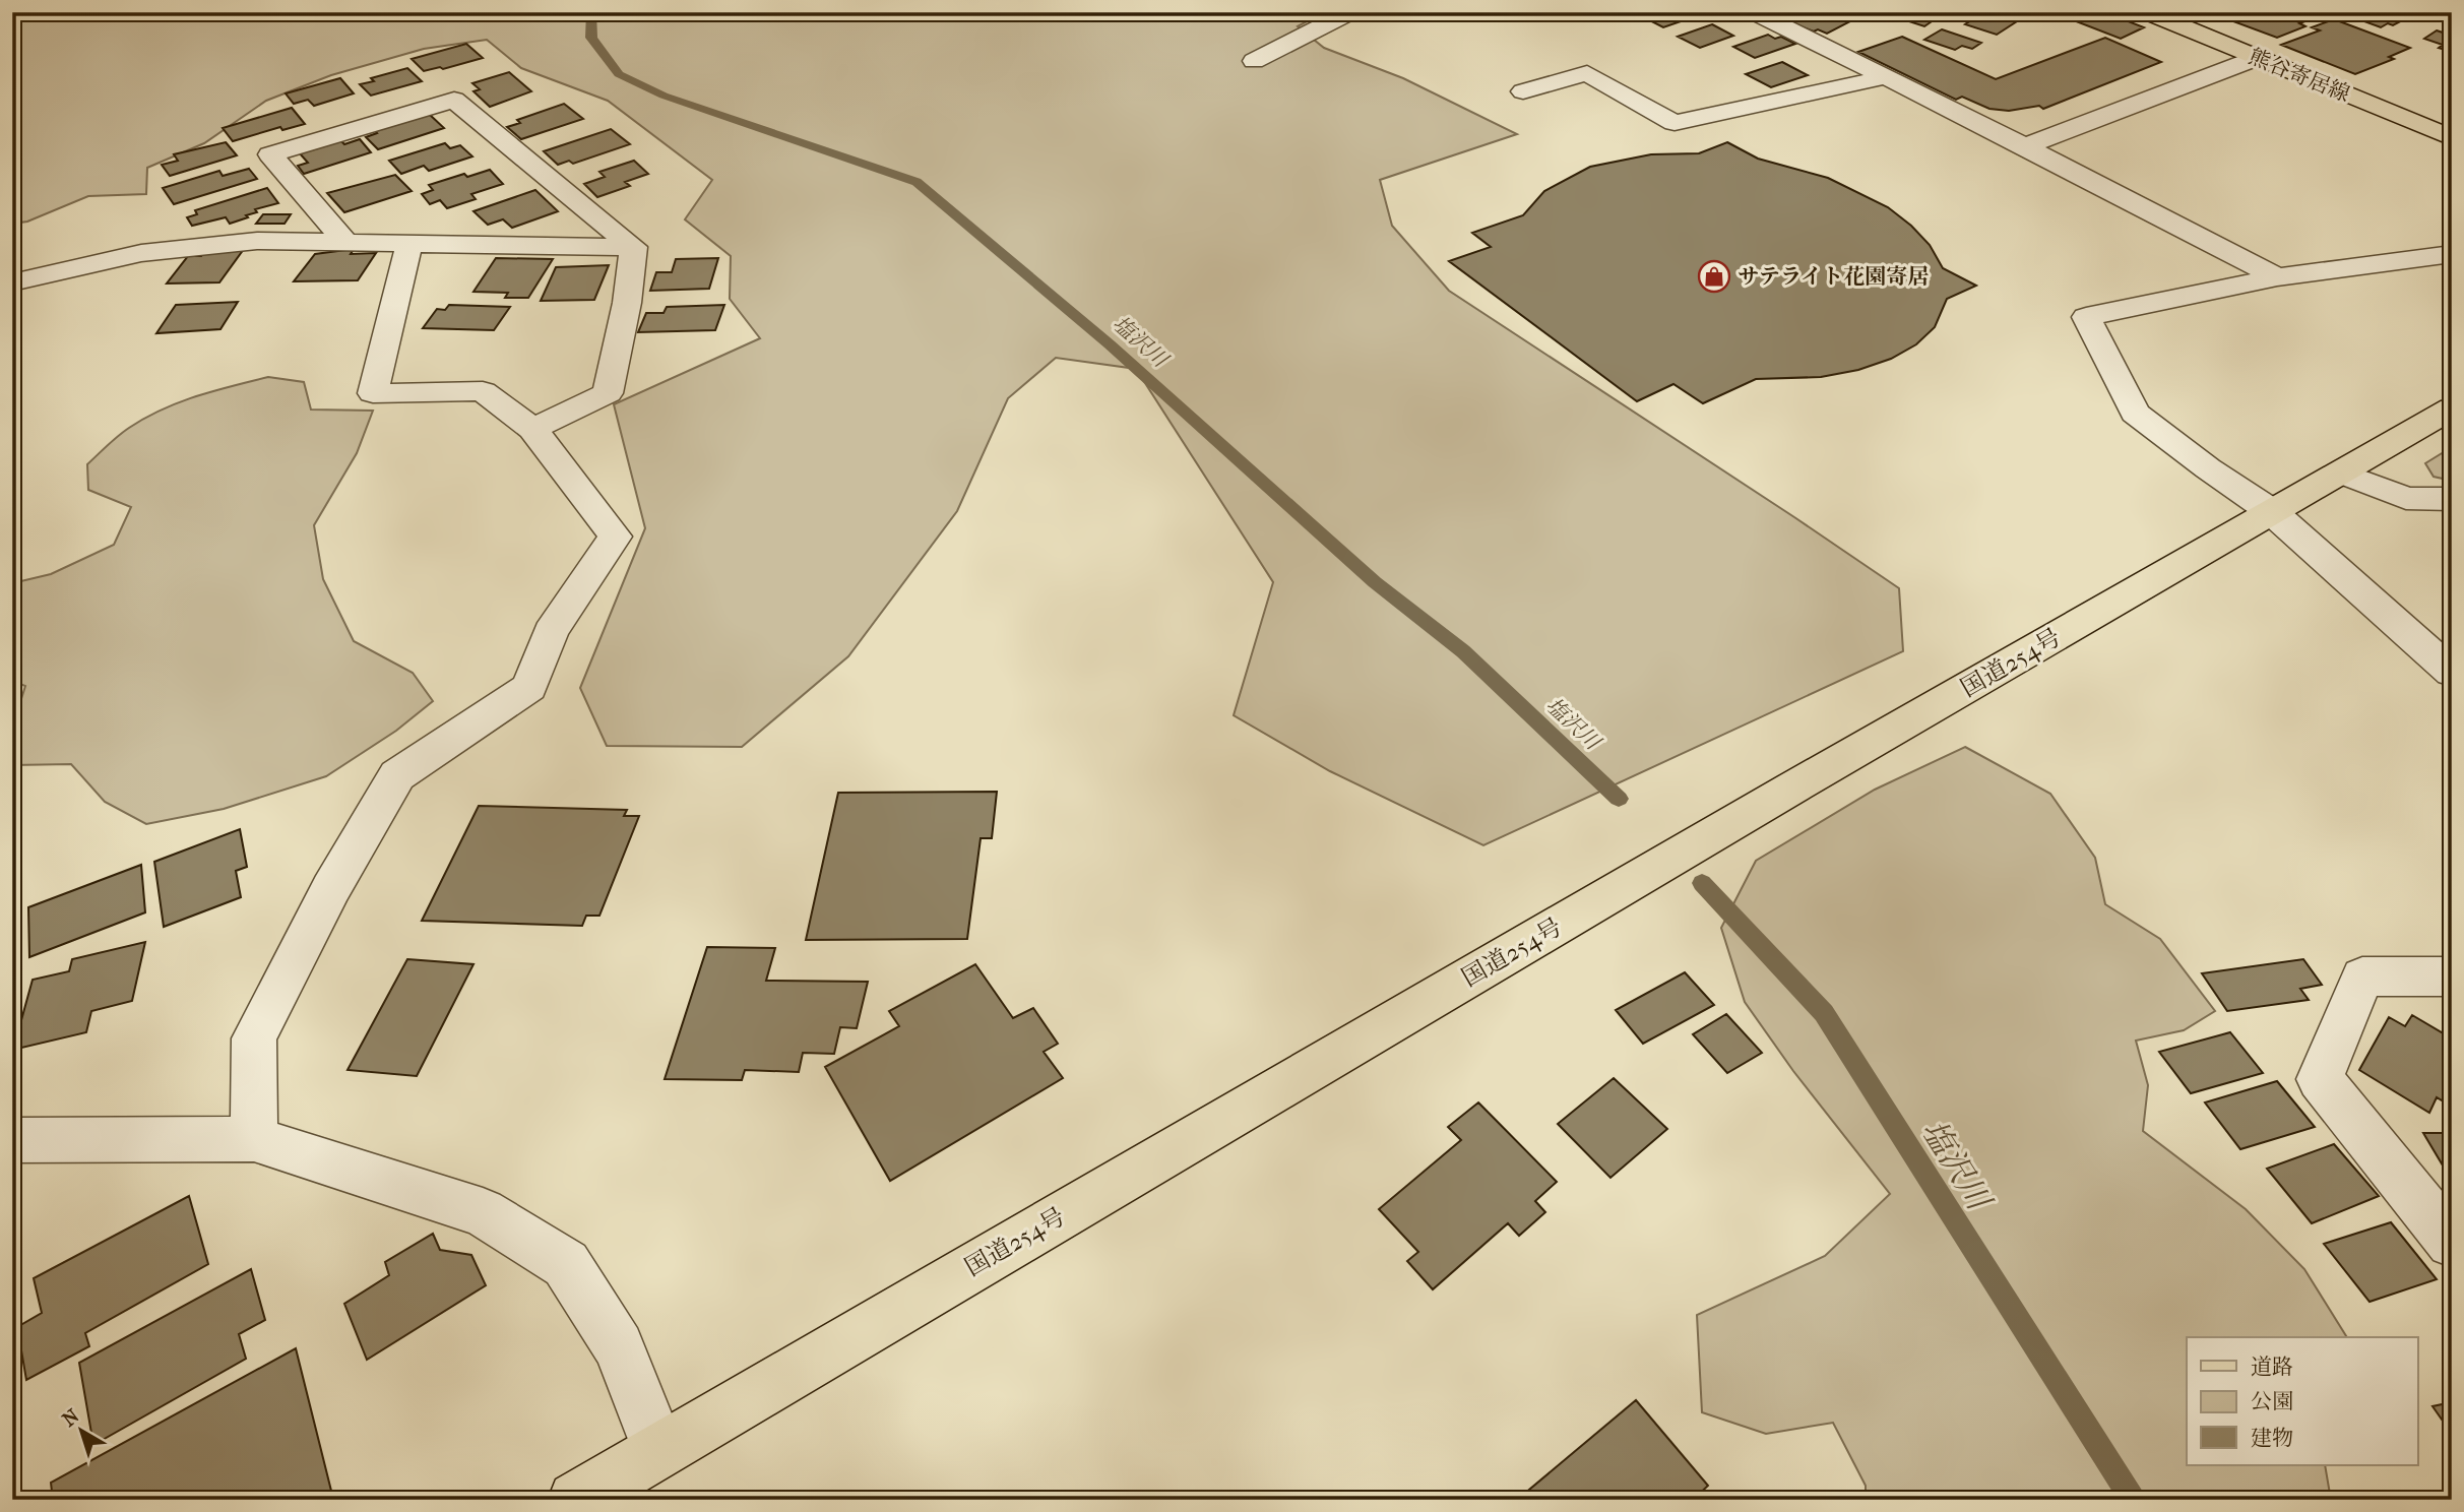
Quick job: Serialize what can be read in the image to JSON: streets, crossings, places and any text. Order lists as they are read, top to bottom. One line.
{"streets":{"main road":["熊谷寄居線","国道254号"]},"water":["塩沢川"],"places":{"shop":["サテライト花園寄居"]},"legend":["道路","公園","建物"],"north":"top left"}
